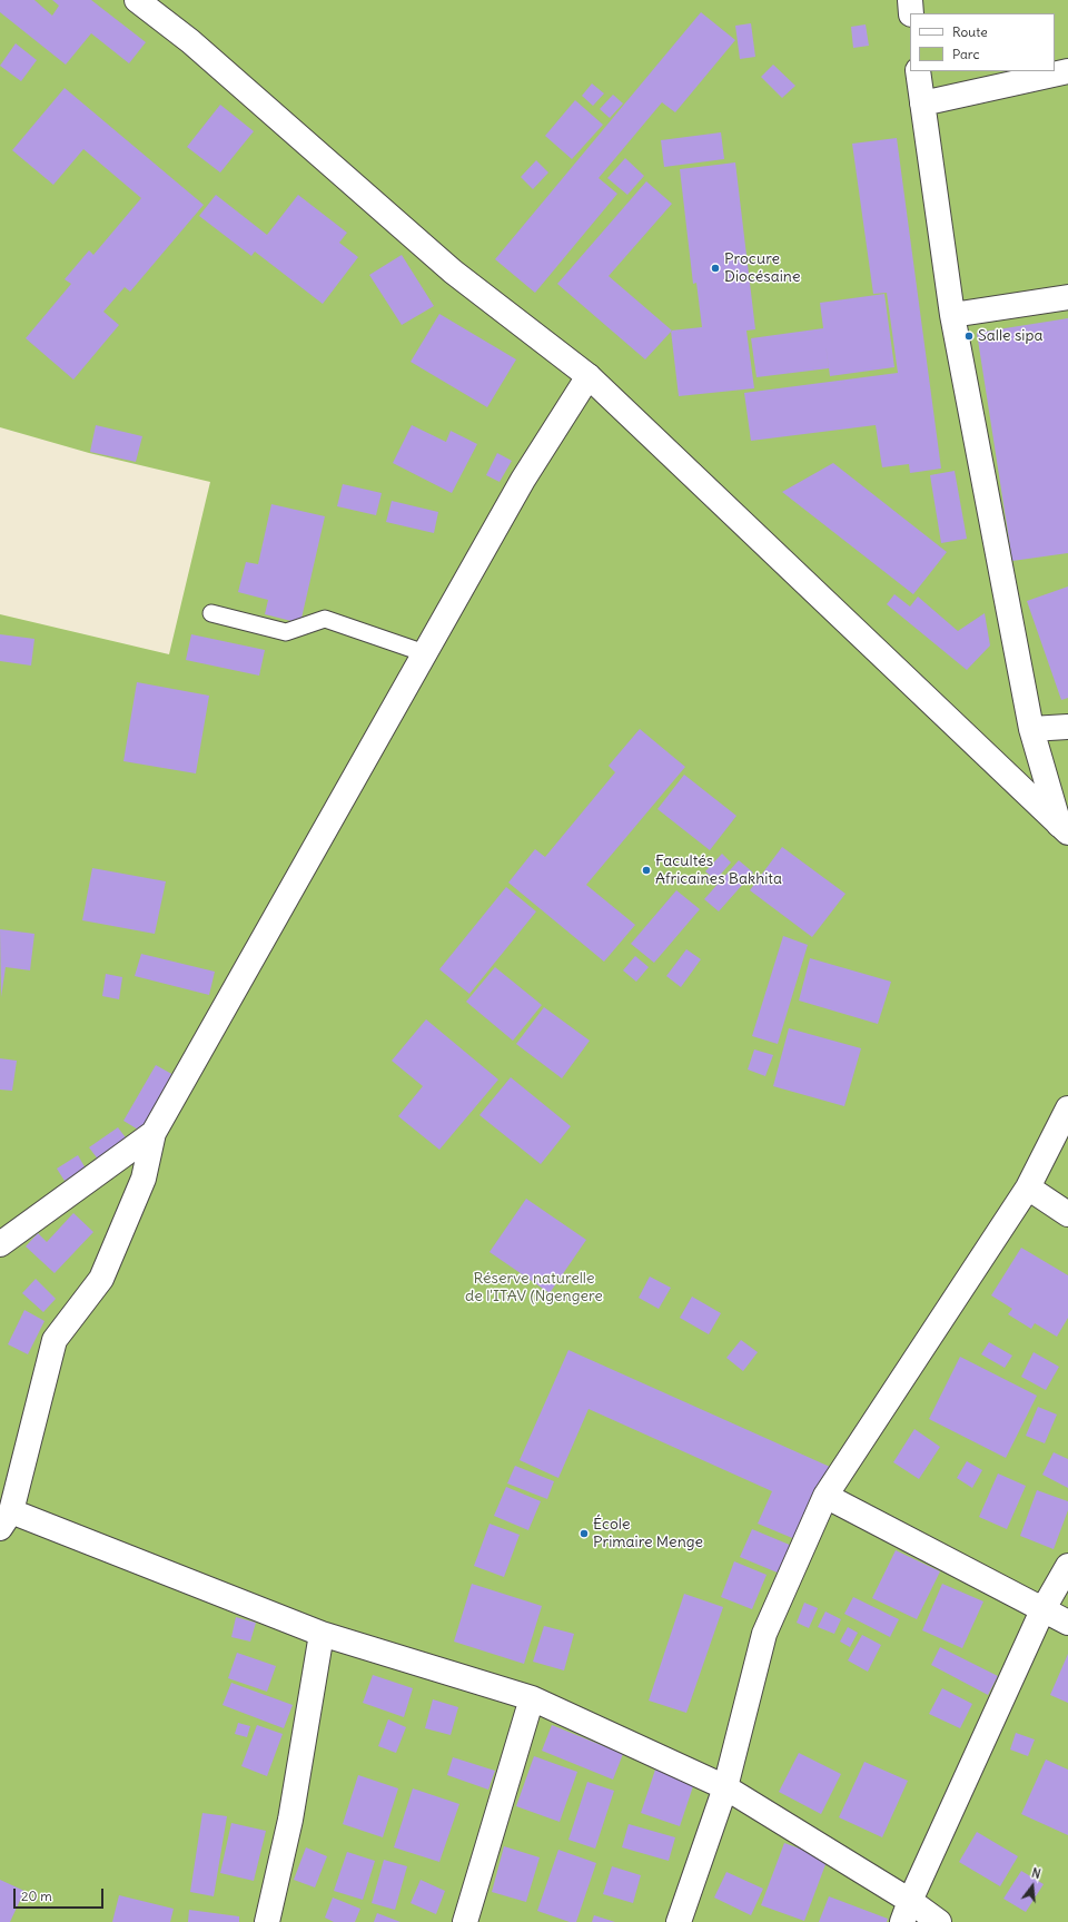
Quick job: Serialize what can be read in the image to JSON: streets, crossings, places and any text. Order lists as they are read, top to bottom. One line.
{"parks":["Réserve naturelle de l'ITAV (Ngengere"],"places":["Procure Diocésaine","Salle sipa","Facultés Africaines Bakhita","École Primaire Menge"],"legend":["Route","Parc"],"scale_bar":"20 m","north":"top"}
